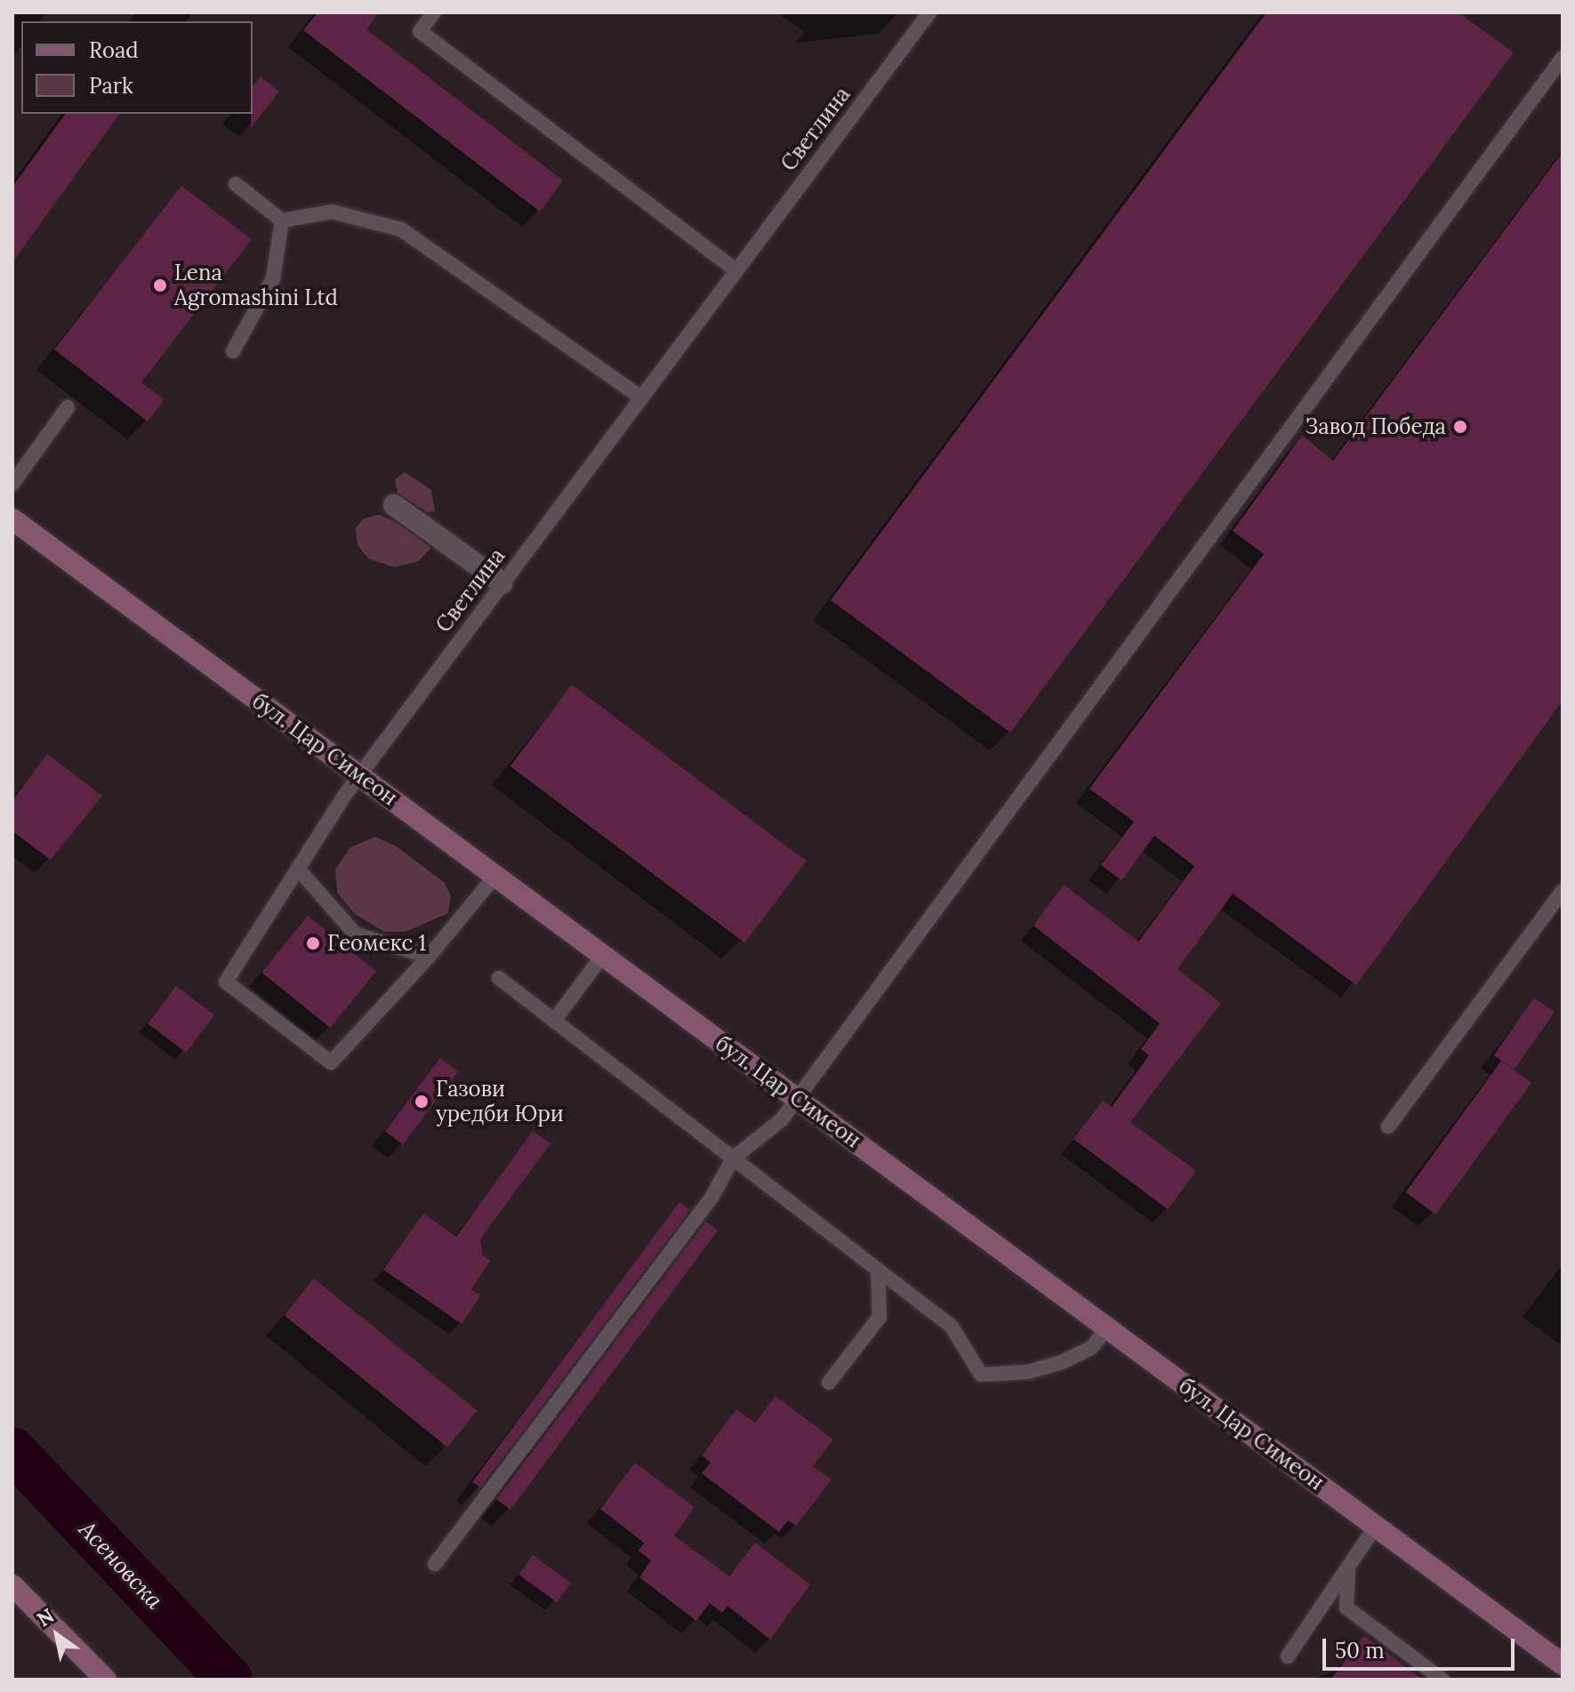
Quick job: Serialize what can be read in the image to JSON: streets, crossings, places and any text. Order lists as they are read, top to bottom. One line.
{"streets":{"main road":["бул. Цар Симеон"],"lane":["Светлина"]},"crossings":[["Светлина","бул. Цар Симеон"]],"water":["Асеновска"],"places":["Lena Agromashini Ltd","Завод Победа","Геомекс 1","Газови уредби Юри"],"legend":["Road","Park"],"scale_bar":"50 m","north":"top left"}
